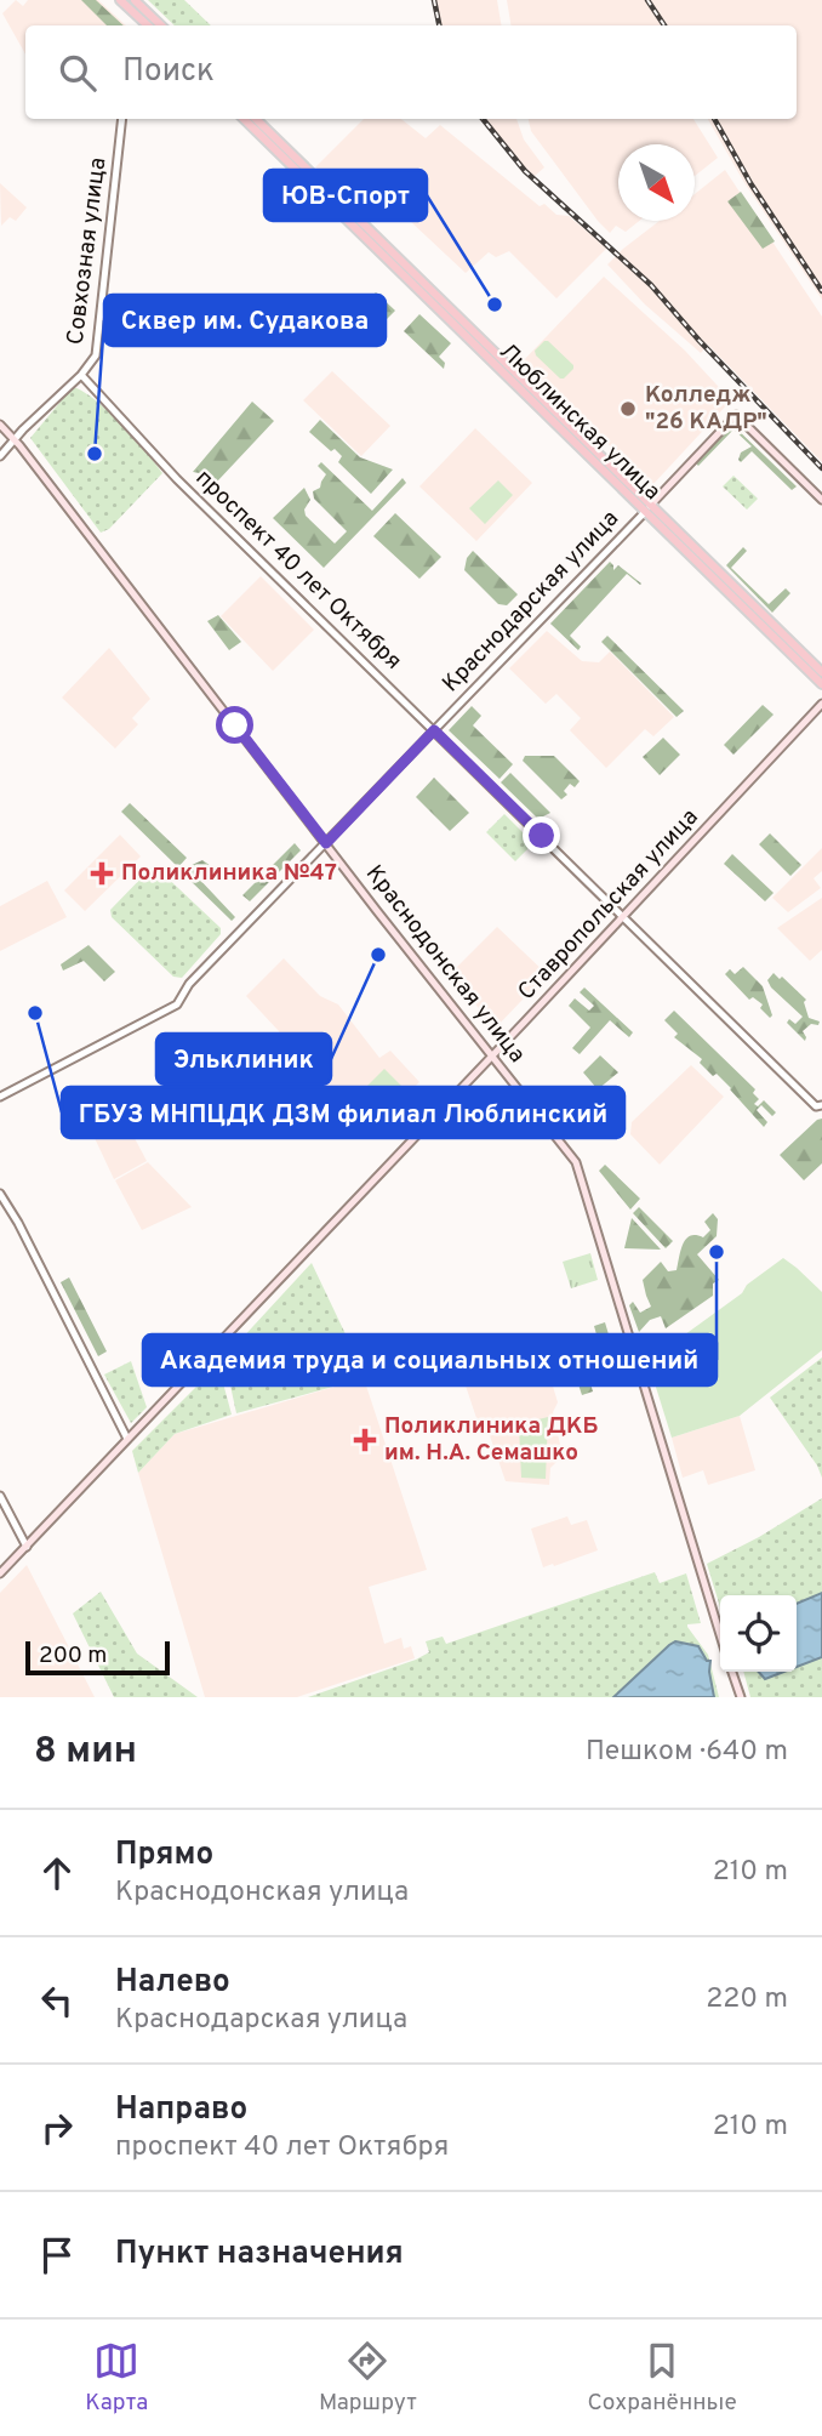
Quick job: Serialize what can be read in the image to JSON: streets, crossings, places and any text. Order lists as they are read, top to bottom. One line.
{"streets":{"main road":["Люблинская улица","Краснодарская улица","Ставропольская улица","Краснодонская улица"],"street":["Совхозная улица","проспект 40 лет Октября"]},"crossings":[["Совхозная улица","проспект 40 лет Октября"],["Совхозная улица","Краснодонская улица"],["Люблинская улица","Краснодарская улица"],["проспект 40 лет Октября","Краснодарская улица"],["проспект 40 лет Октября","Ставропольская улица"],["Краснодарская улица","Краснодонская улица"],["Ставропольская улица","Краснодонская улица"]],"places":{"other":["ЮВ-Спорт","Колледж \"26 КАДР\"","Сквер им. Судакова","Эльклиник","ГБУЗ МНПЦДК ДЗМ филиал Люблинский","Академия труда и социальных отношений"],"health":["Поликлиника №47","Поликлиника ДКБ им. Н.А. Семашко"]},"scale_bar":"200 m","north":"bottom right","page":{"search":"Поиск","scale":"200 m","heading":["8 мин","Пешком · 640 m"],"list":[["Прямо","Краснодонская улица","210 m"],["Налево","Краснодарская улица","220 m"],["Направо","проспект 40 лет Октября","210 m"],"Пункт назначения"],"nav":["Карта","Маршрут","Сохранённые"]}}
